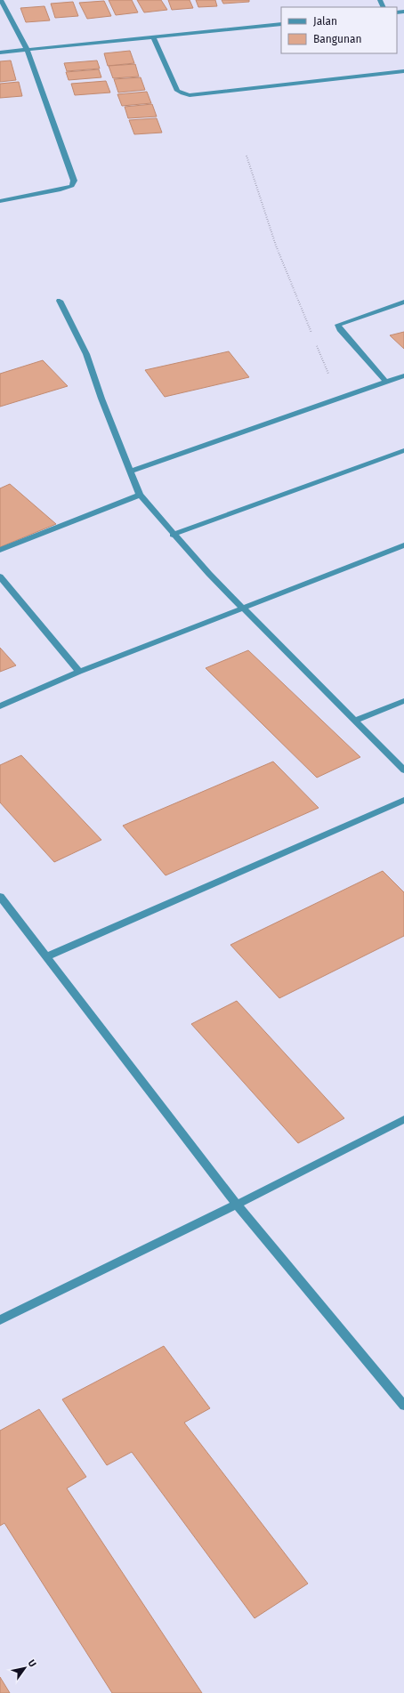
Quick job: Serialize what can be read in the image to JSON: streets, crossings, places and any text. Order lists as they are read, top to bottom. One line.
{"legend":["Jalan","Bangunan"],"north":"top right"}
